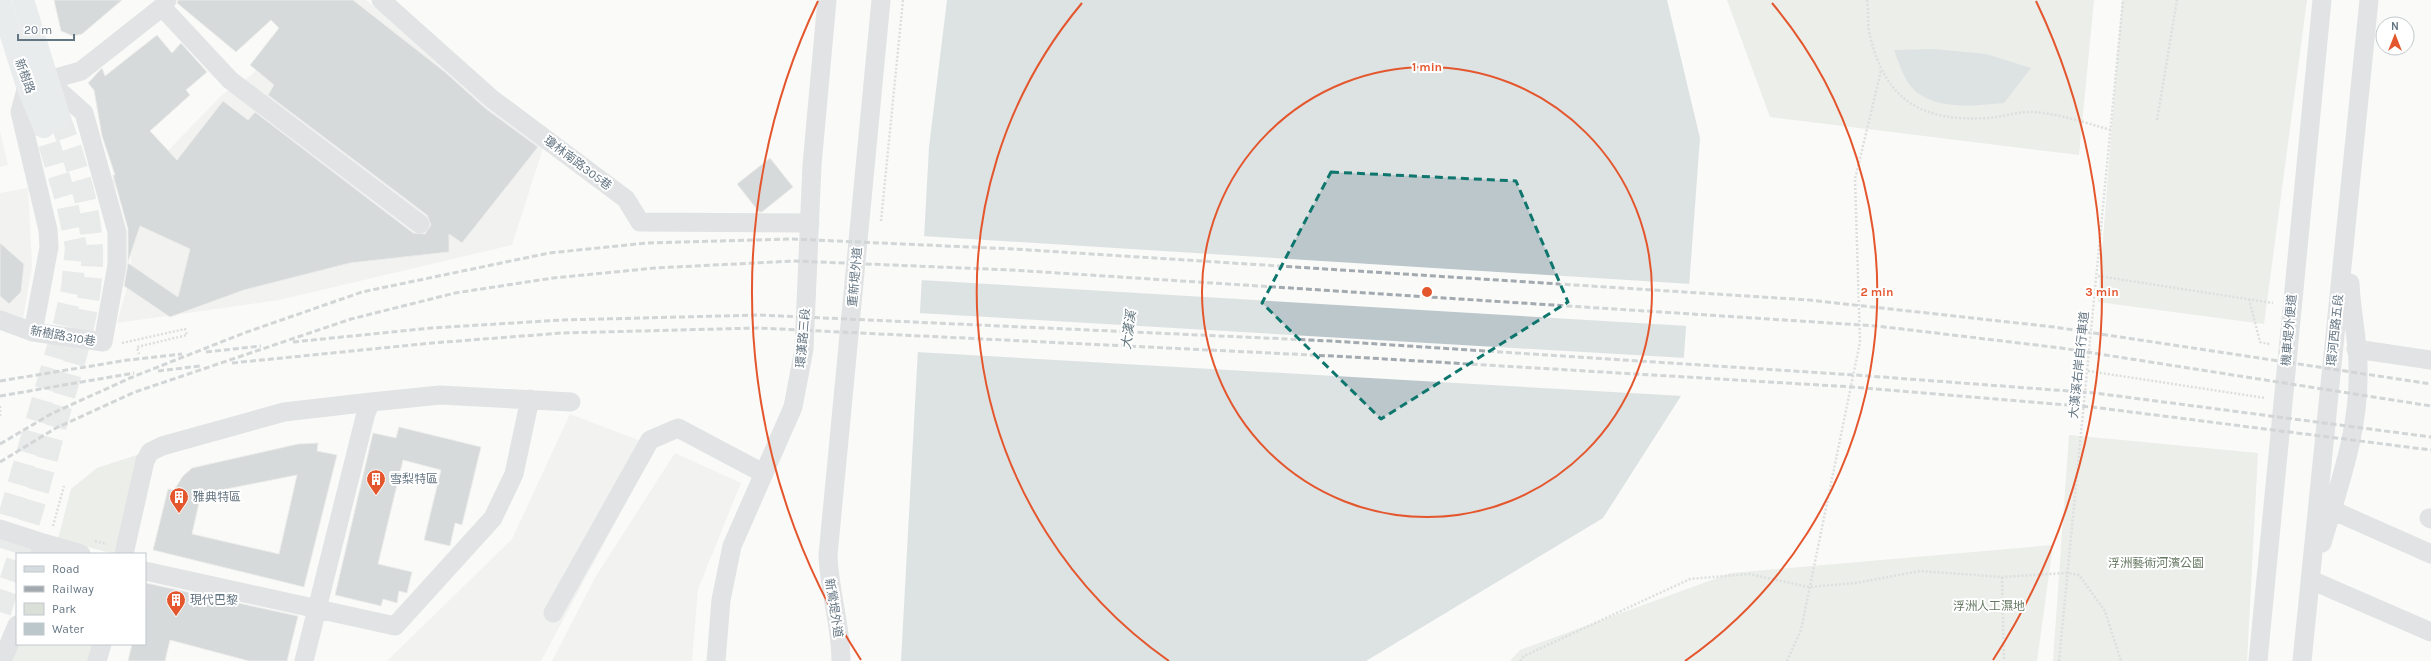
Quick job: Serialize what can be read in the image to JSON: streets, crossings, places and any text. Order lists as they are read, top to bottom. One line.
{"streets":{"main road":["新樹路"],"street":["瓊林南路305巷","重新堤外道","機車堤外便道","環河西路五段","新樹路310巷","環漢路三段","新鶯堤外道"],"path":["大漢溪右岸自行車道"]},"crossings":[["新樹路","新樹路310巷"],["瓊林南路305巷","環漢路三段"],["重新堤外道","新鶯堤外道"]],"water":["大漢溪"],"parks":["浮洲藝術河濱公園","浮洲人工濕地"],"places":{"building":["雪梨特區","雅典特區","現代巴黎"]},"legend":["Road","Railway","Park","Water"],"scale_bar":"20 m","north":"top","rings":["1 min","2 min","3 min"]}
